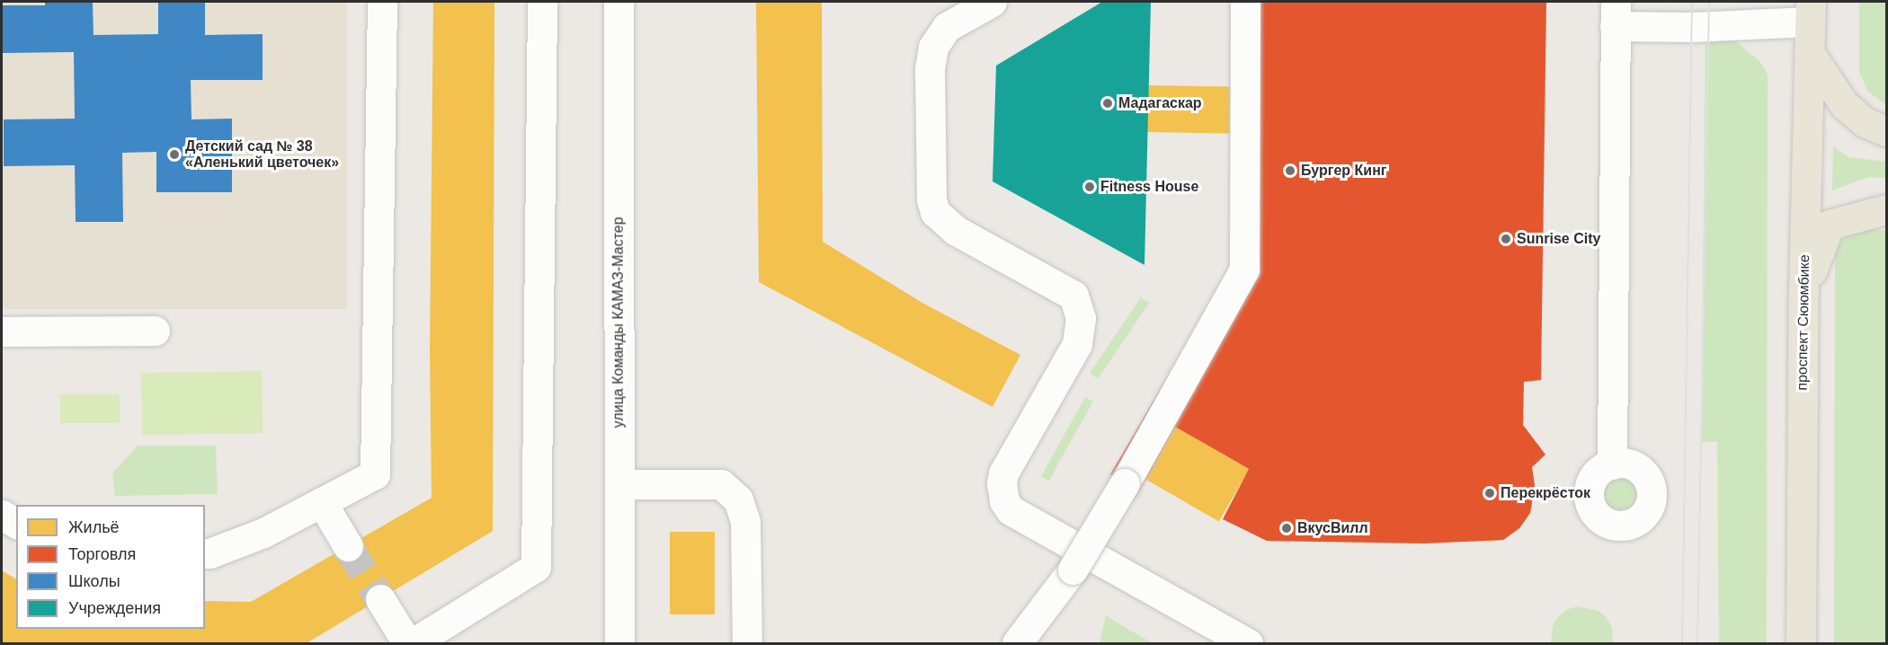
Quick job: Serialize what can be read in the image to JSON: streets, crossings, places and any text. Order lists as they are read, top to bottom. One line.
{"streets":{"main road":["проспект Сююмбике"],"street":["улица Команды КАМАЗ-Мастер"]},"places":["Мадагаскар","Детский сад № 38 «Аленький цветочек»","Бургер Кинг","Fitness House","Sunrise City","Перекрёсток","ВкусВилл"],"legend":["Жильё","Торговля","Школы","Учреждения"]}
